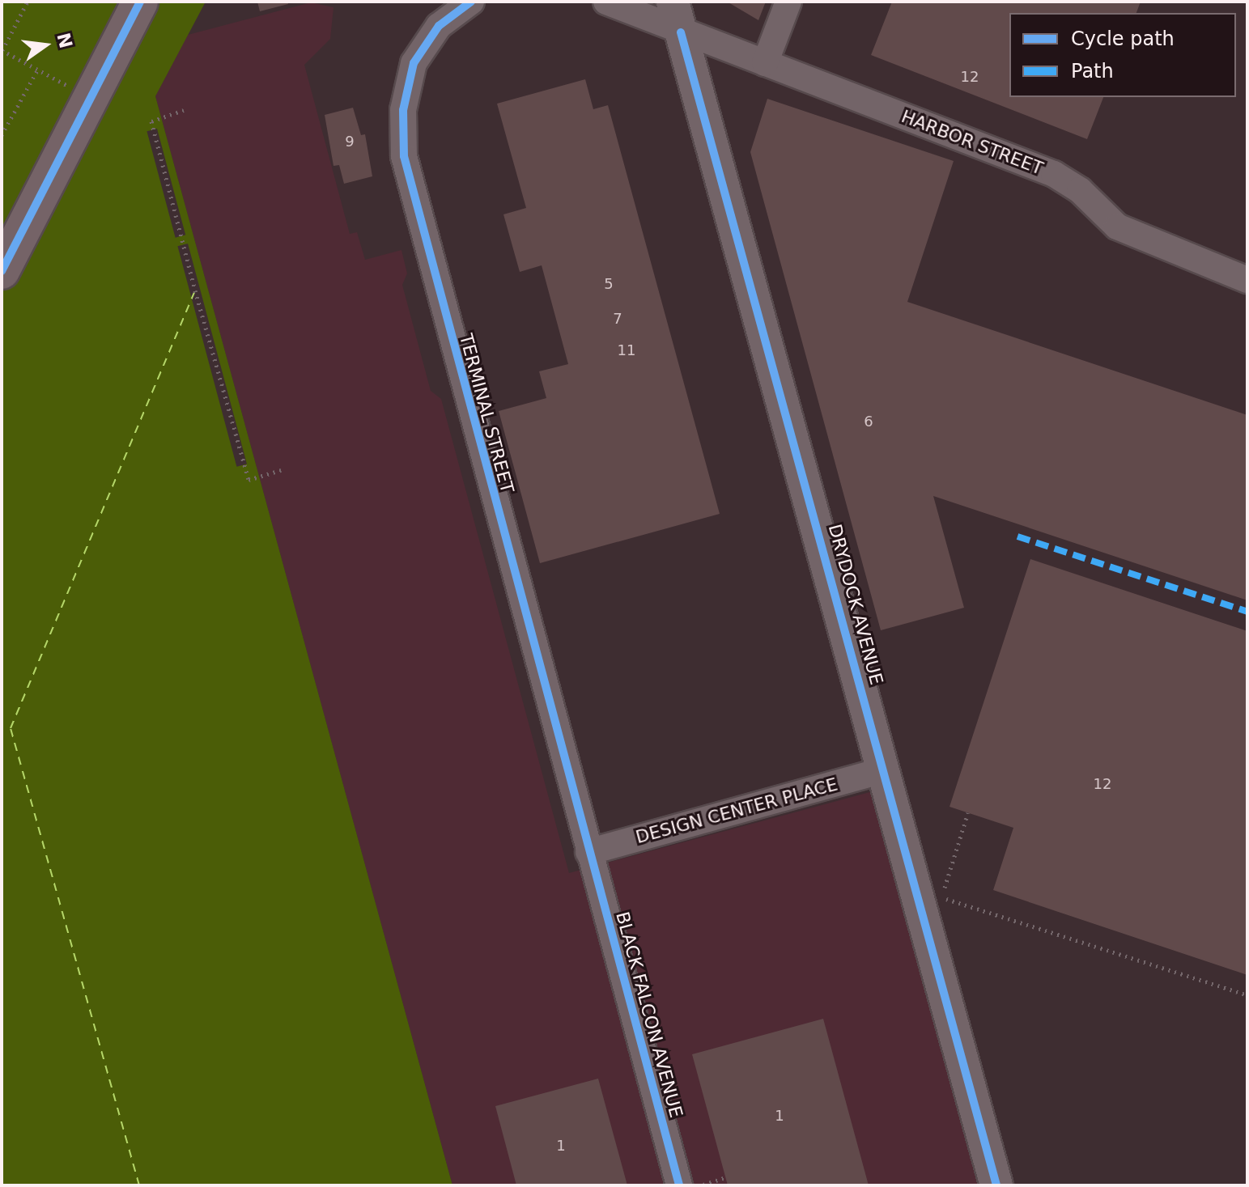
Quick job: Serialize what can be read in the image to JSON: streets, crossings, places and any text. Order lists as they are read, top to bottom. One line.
{"streets":{"street":["HARBOR STREET","TERMINAL STREET","DRYDOCK AVENUE","DESIGN CENTER PLACE","BLACK FALCON AVENUE"]},"crossings":[["HARBOR STREET","DRYDOCK AVENUE"],["TERMINAL STREET","DESIGN CENTER PLACE"],["TERMINAL STREET","BLACK FALCON AVENUE"],["DRYDOCK AVENUE","DESIGN CENTER PLACE"],["DESIGN CENTER PLACE","BLACK FALCON AVENUE"]],"house_numbers":["12","9","5","7","11","6","12","1","1"],"legend":["Cycle path","Path"],"north":"right"}
